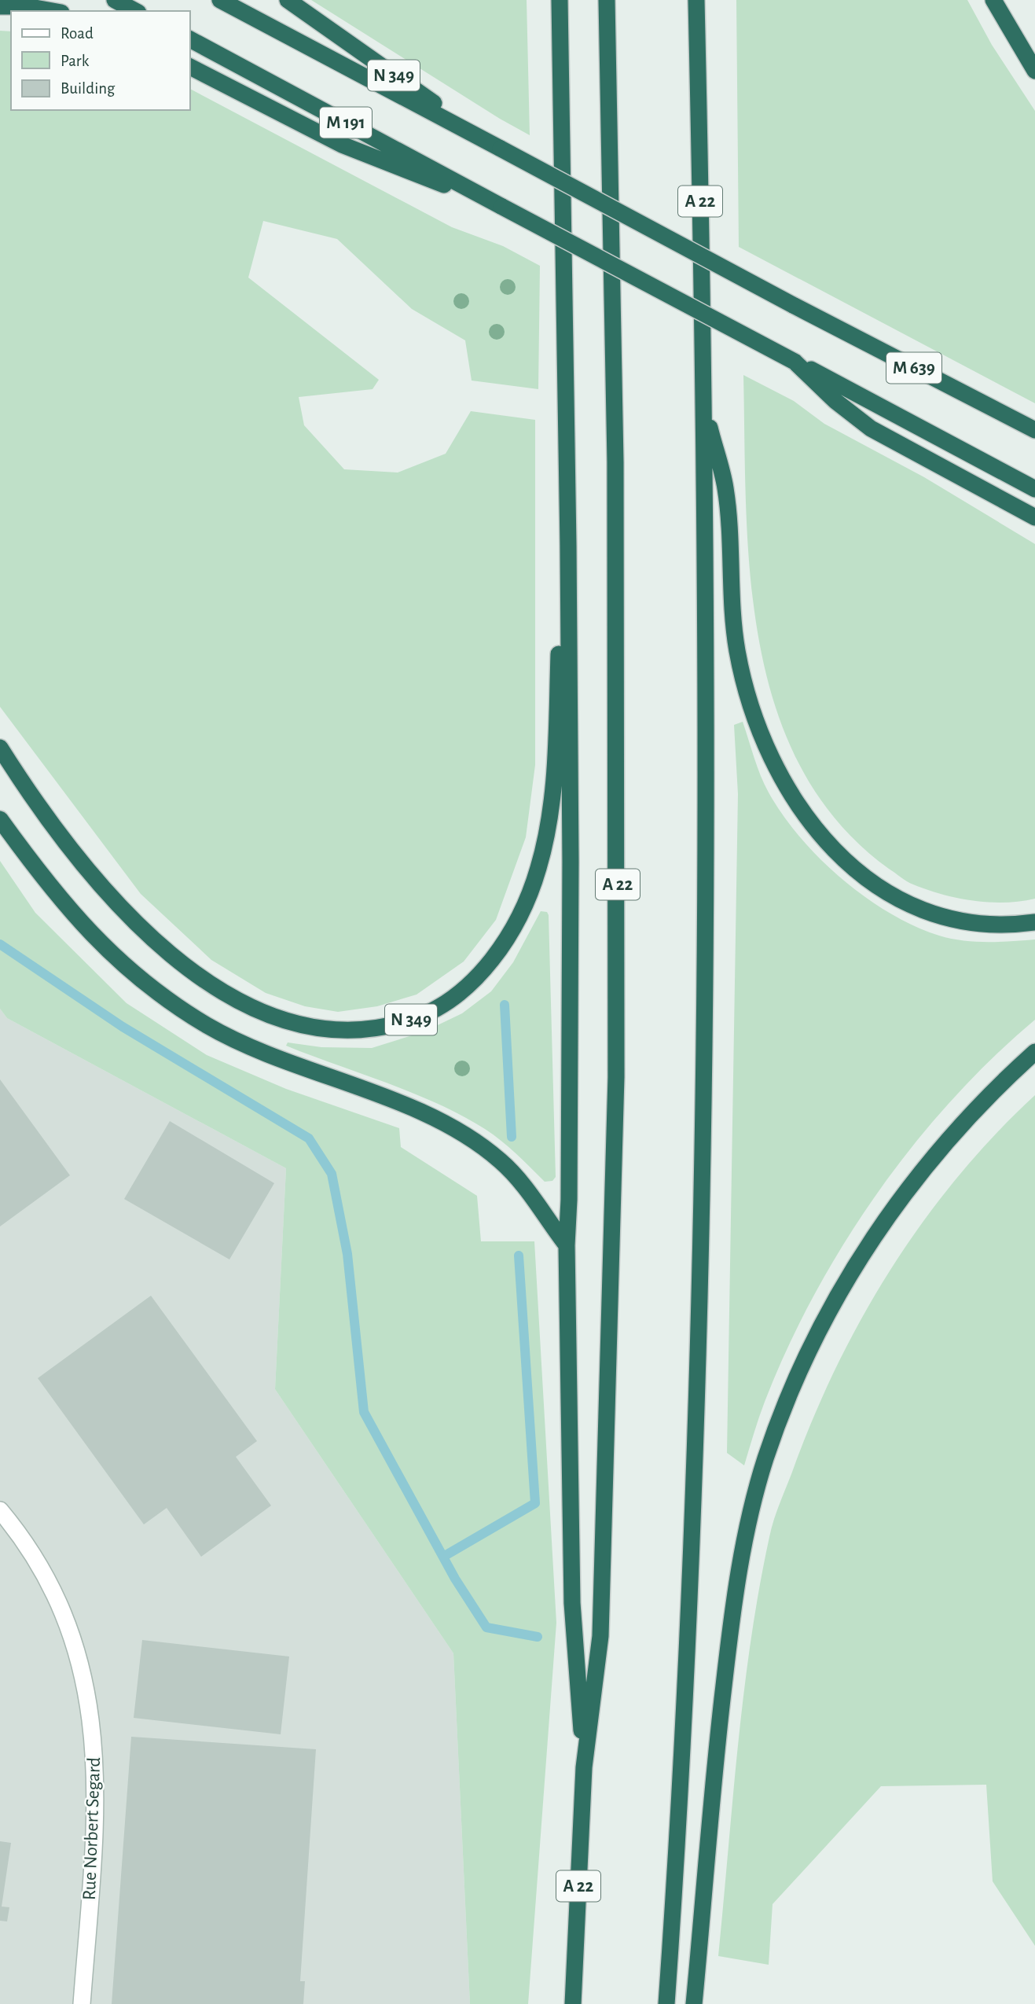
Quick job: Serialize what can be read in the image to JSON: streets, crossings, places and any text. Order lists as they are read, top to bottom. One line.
{"streets":{"highway":["N 349","M 191","A 22","M 639"],"street":["Rue Norbert Segard"]},"crossings":[["N 349","M 191"],["M 191","M 639"]],"legend":["Road","Park","Building"]}
